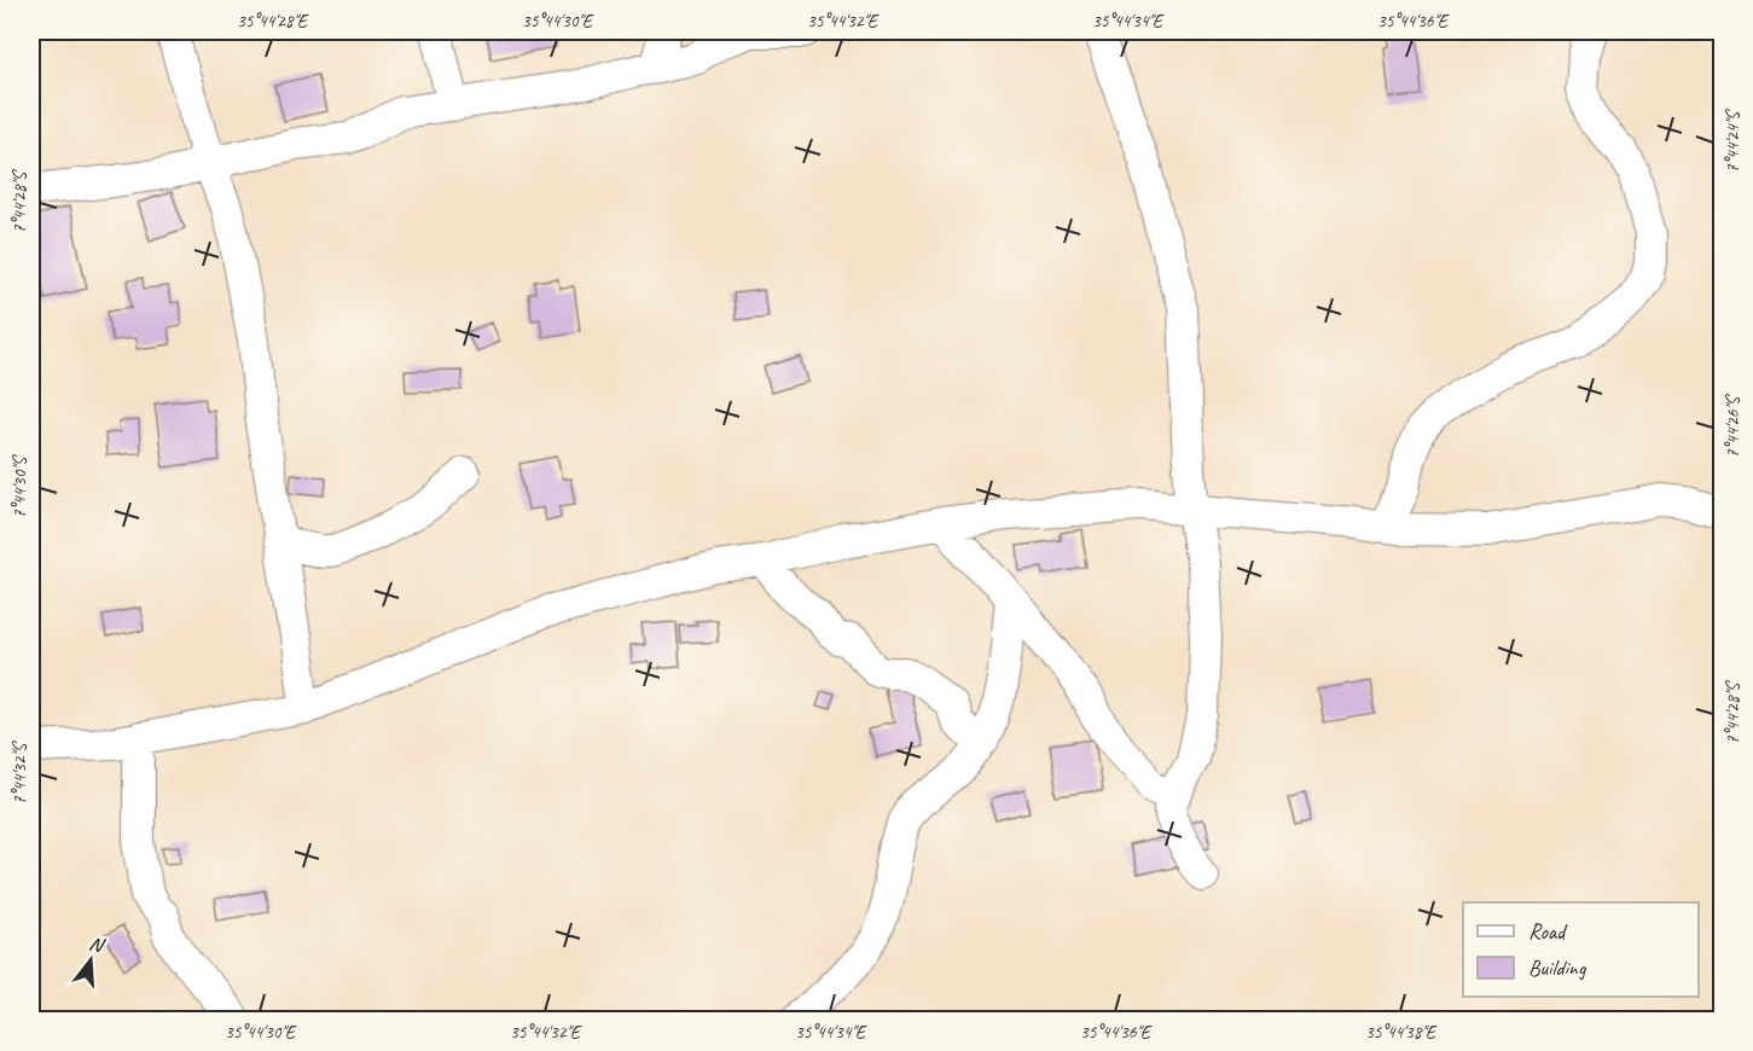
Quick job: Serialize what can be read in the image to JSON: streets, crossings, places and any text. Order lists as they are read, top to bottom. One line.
{"legend":["Road","Building"],"north":"top","coordinates":["35°44'28\"E","35°44'30\"E","35°44'32\"E","35°44'34\"E","35°44'36\"E","7°44'24\"S","7°44'28\"S","7°44'26\"S","7°44'30\"S","7°44'32\"S","35°44'38\"E"]}
